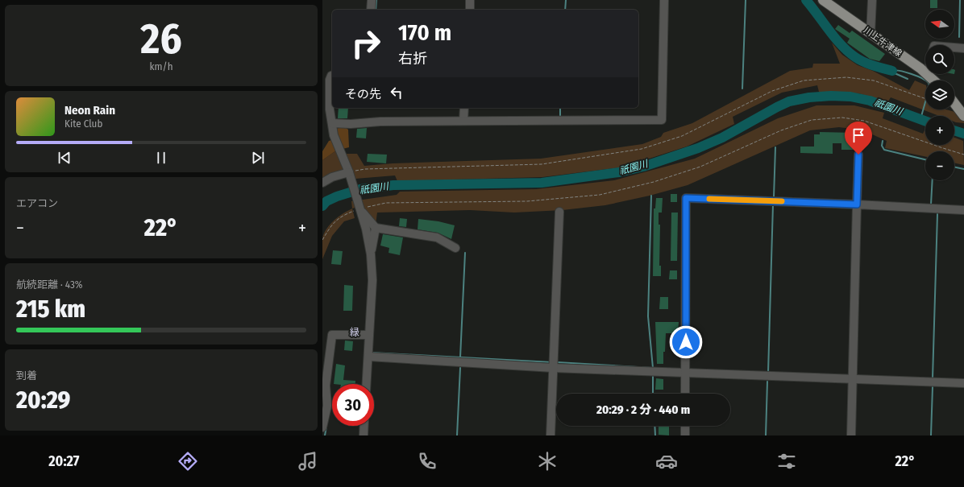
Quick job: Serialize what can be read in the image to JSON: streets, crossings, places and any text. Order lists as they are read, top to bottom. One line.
{"streets":{"main road":["川上牛津線"]},"districts":["緑"],"water":["祇園川"],"north":"left","page":{"tile":[["26","km/h"],"エアコン",["航続距離 · 43%","215 km"],["到着","20:29"]],"map_buttons":["+","−"],"turn":["170 m","右折"],"then":"その先","song":["Neon Rain","Kite Club"],"heat":["−","22°","+"],"limit":"30","trip":"20:29 · 2 分 · 440 m","tabs":["20:27","22°"]}}
